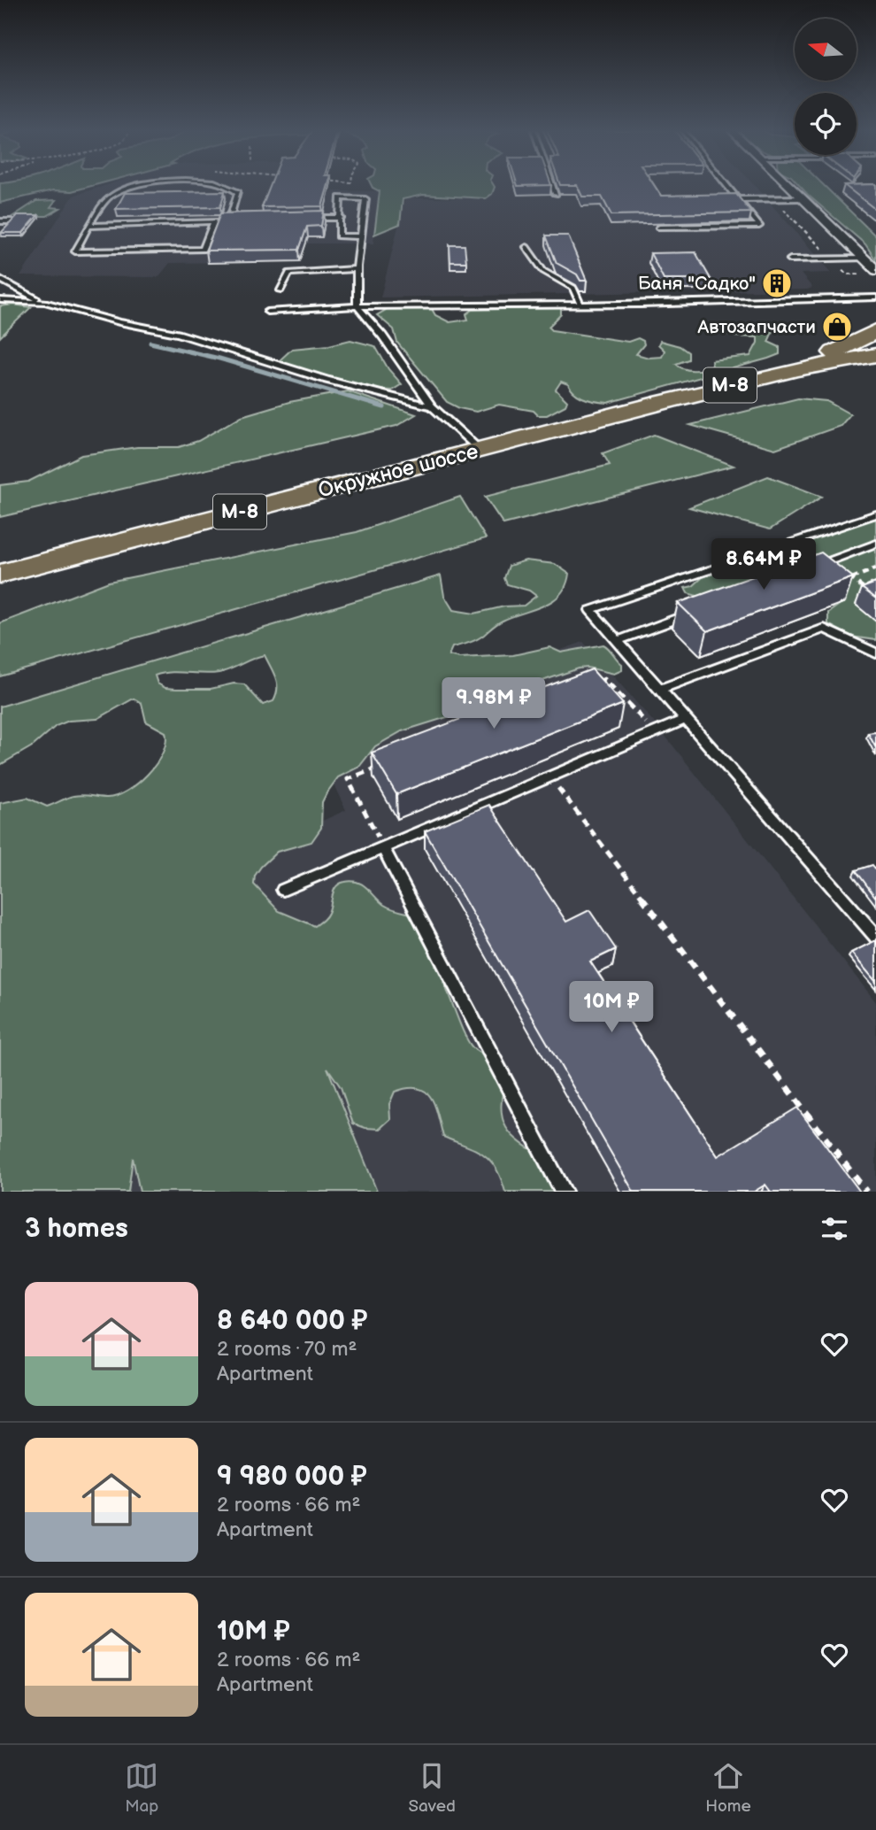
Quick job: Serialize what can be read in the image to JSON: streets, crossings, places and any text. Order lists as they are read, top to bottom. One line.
{"streets":{"main road":["М-8","Окружное шоссе"]},"places":{"building":["Баня \"Садко\""],"shop":["Автозапчасти"]},"north":"left","page":{"price":["8.64M ₽","9.98M ₽","10M ₽"],"heading":"3 homes","list":[{"name":"8 640 000 ₽","note":"2 rooms · 70 m² · Apartment"},{"name":"9 980 000 ₽","note":"2 rooms · 66 m² · Apartment"},{"name":"10M ₽","note":"2 rooms · 66 m² · Apartment"}],"tabs":["Map","Saved","Home"]}}
